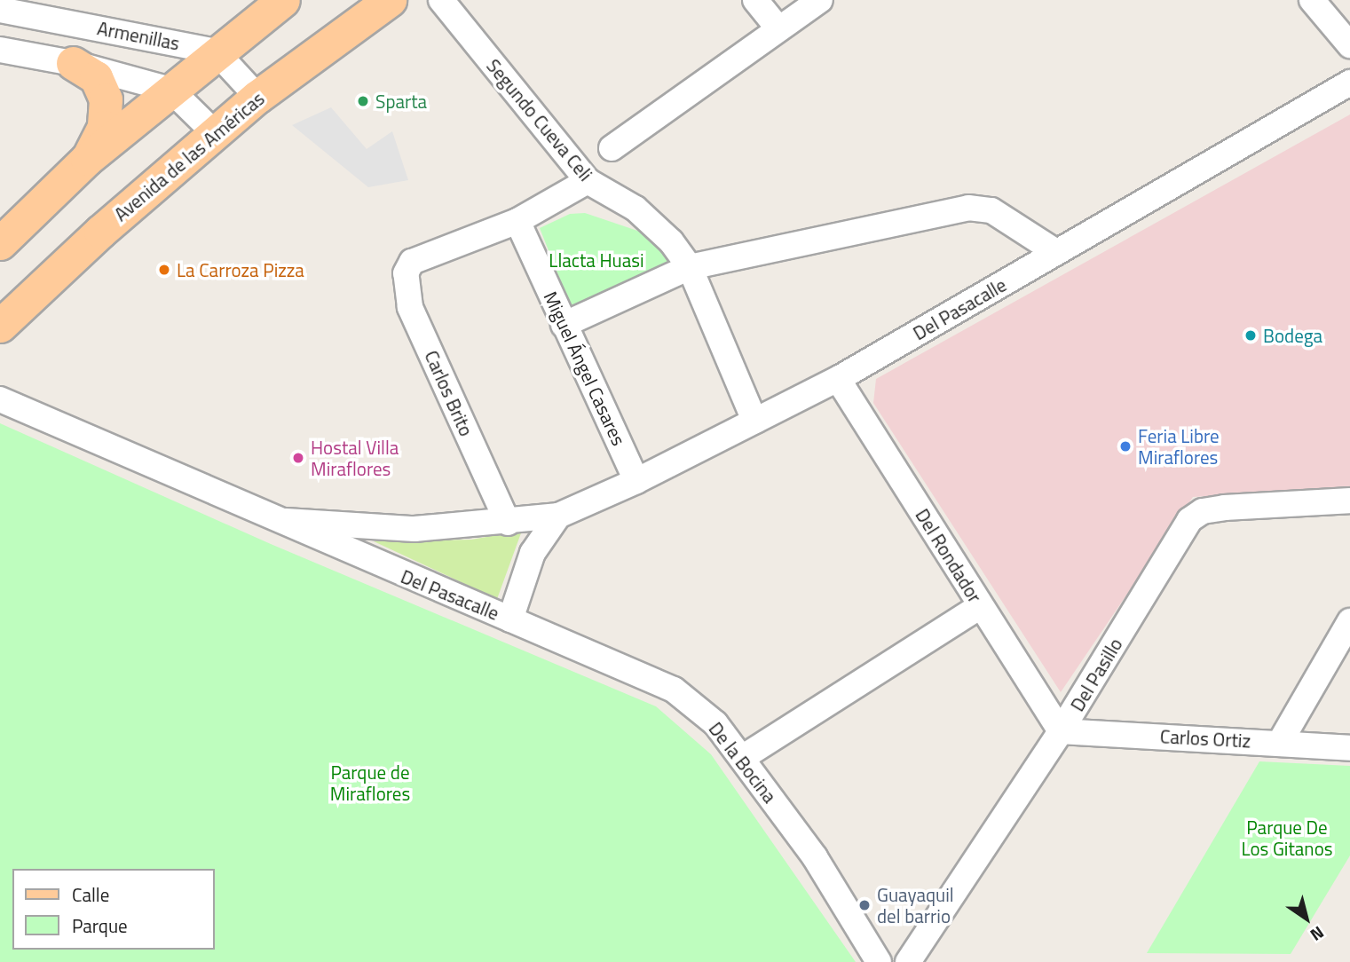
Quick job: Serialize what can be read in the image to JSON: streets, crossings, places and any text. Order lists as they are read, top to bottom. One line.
{"streets":{"main road":["Avenida de las Américas"],"street":["Armenillas","Segundo Cueva Celi","Del Pasacalle","Miguel Ángel Casares","Carlos Brito","Del Rondador","Del Pasillo","Carlos Ortiz","De la Bocina"]},"crossings":[["Segundo Cueva Celi","Del Pasacalle"],["Del Pasacalle","Miguel Ángel Casares"],["Del Pasacalle","Carlos Brito"],["Del Pasacalle","Del Rondador"],["Del Pasacalle","De la Bocina"],["Miguel Ángel Casares","Carlos Brito"],["Del Rondador","Del Pasillo"],["Del Rondador","Carlos Ortiz"],["Del Pasillo","Carlos Ortiz"]],"parks":["Llacta Huasi","Parque de Miraflores","Parque De Los Gitanos"],"places":["Sparta","La Carroza Pizza","Bodega","Feria Libre Miraflores","Hostal Villa Miraflores","Guayaquil del barrio"],"legend":["Calle","Parque"],"north":"bottom right"}
